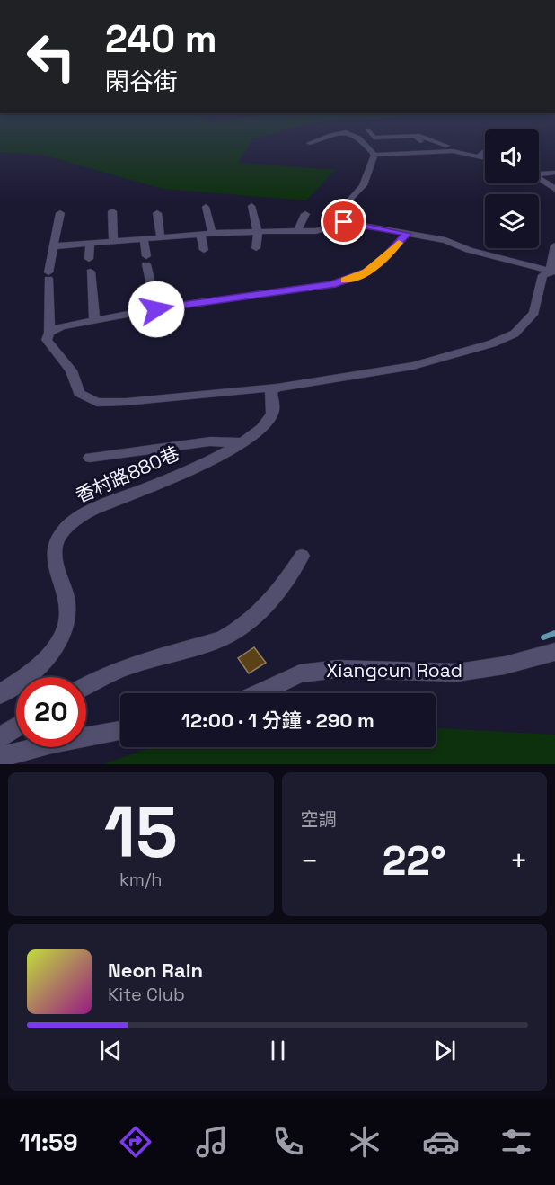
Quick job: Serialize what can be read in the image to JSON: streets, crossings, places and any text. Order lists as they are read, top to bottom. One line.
{"streets":{"street":["香村路880巷","Xiangcun Road"]},"page":{"turn":["240 m","閑谷街"],"limit":"20","trip":"12:00 · 1 分鐘 · 290 m","tile":[["15","km/h"],"空調"],"heat":["−","22°","+"],"song":["Neon Rain","Kite Club"],"tabs":"11:59"}}
